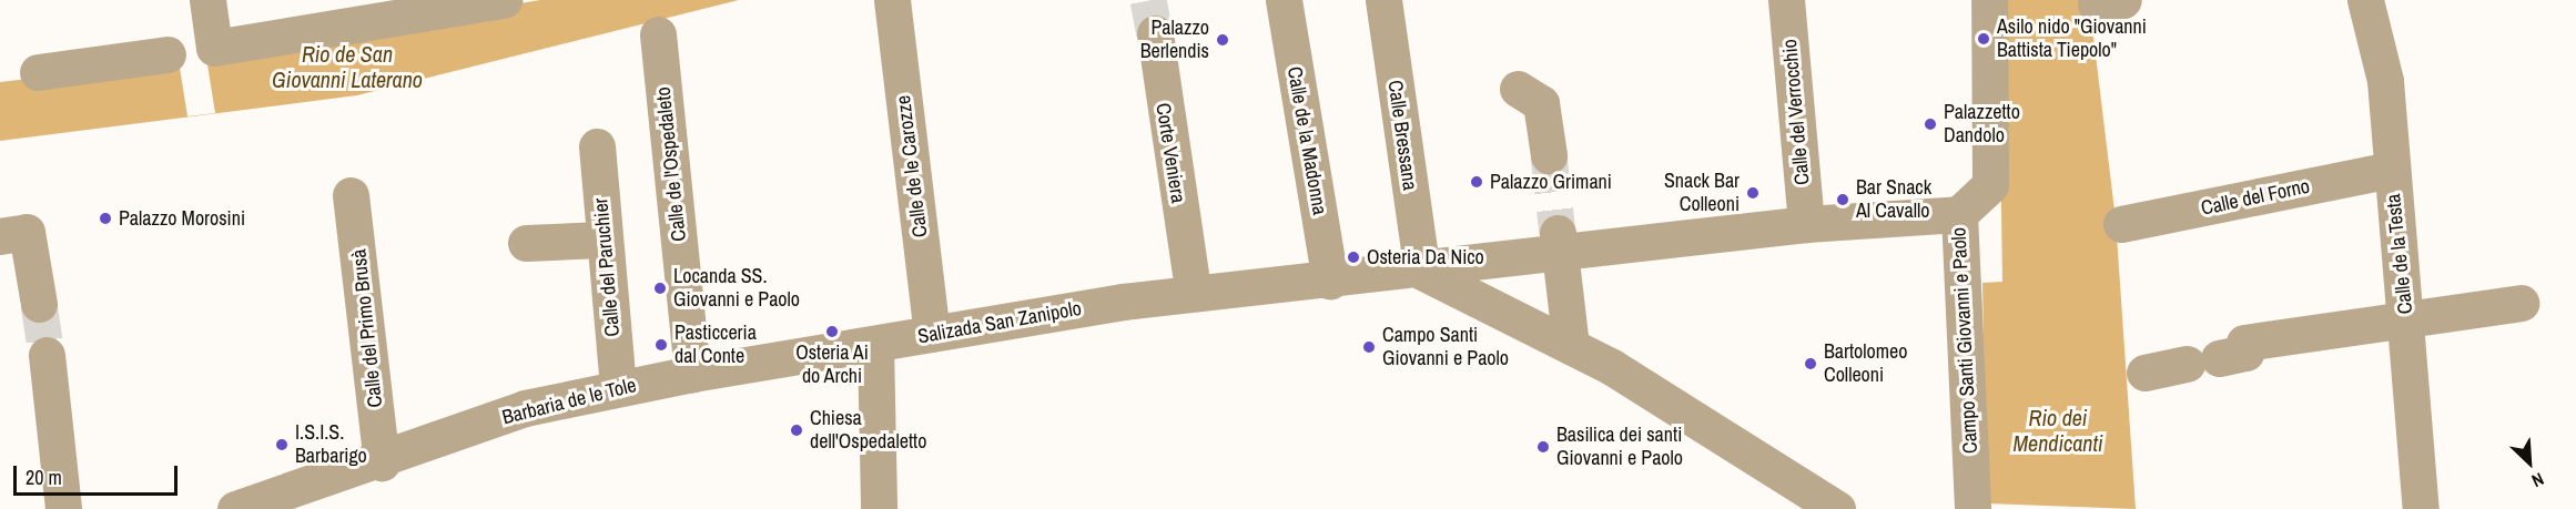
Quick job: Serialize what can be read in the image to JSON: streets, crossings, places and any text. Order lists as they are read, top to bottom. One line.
{"streets":{"street":["Calle del Verrocchio","Calle Bressana","Calle de la Madonna","Corte Veniera","Calle de l'Ospedaleto","Calle de le Carozze","Calle del Forno","Calle de la Testa","Calle del Paruchier","Salizada San Zanipolo","Calle del Primo Brusà","Campo Santi Giovanni e Paolo","Barbaria de le Tole"]},"crossings":[["Calle del Verrocchio","Campo Santi Giovanni e Paolo"],["Calle Bressana","Campo Santi Giovanni e Paolo"],["Calle de la Madonna","Campo Santi Giovanni e Paolo"],["Corte Veniera","Campo Santi Giovanni e Paolo"],["Calle de l'Ospedaleto","Barbaria de le Tole"],["Calle de le Carozze","Salizada San Zanipolo"],["Calle del Forno","Calle de la Testa"],["Calle del Paruchier","Barbaria de le Tole"],["Salizada San Zanipolo","Campo Santi Giovanni e Paolo"],["Salizada San Zanipolo","Barbaria de le Tole"],["Calle del Primo Brusà","Barbaria de le Tole"]],"water":["Rio de San Giovanni Laterano","Rio dei Mendicanti"],"places":["Asilo nido \"Giovanni Battista Tiepolo\"","Palazzo Berlendis","Palazzetto Dandolo","Palazzo Grimani","Snack Bar Colleoni","Bar Snack Al Cavallo","Palazzo Morosini","Osteria Da Nico","Locanda SS. Giovanni e Paolo","Osteria Ai do Archi","Pasticceria dal Conte","Campo Santi Giovanni e Paolo","Bartolomeo Colleoni","Chiesa dell'Ospedaletto","I.S.I.S. Barbarigo","Basilica dei santi Giovanni e Paolo"],"scale_bar":"20 m","north":"bottom right"}
